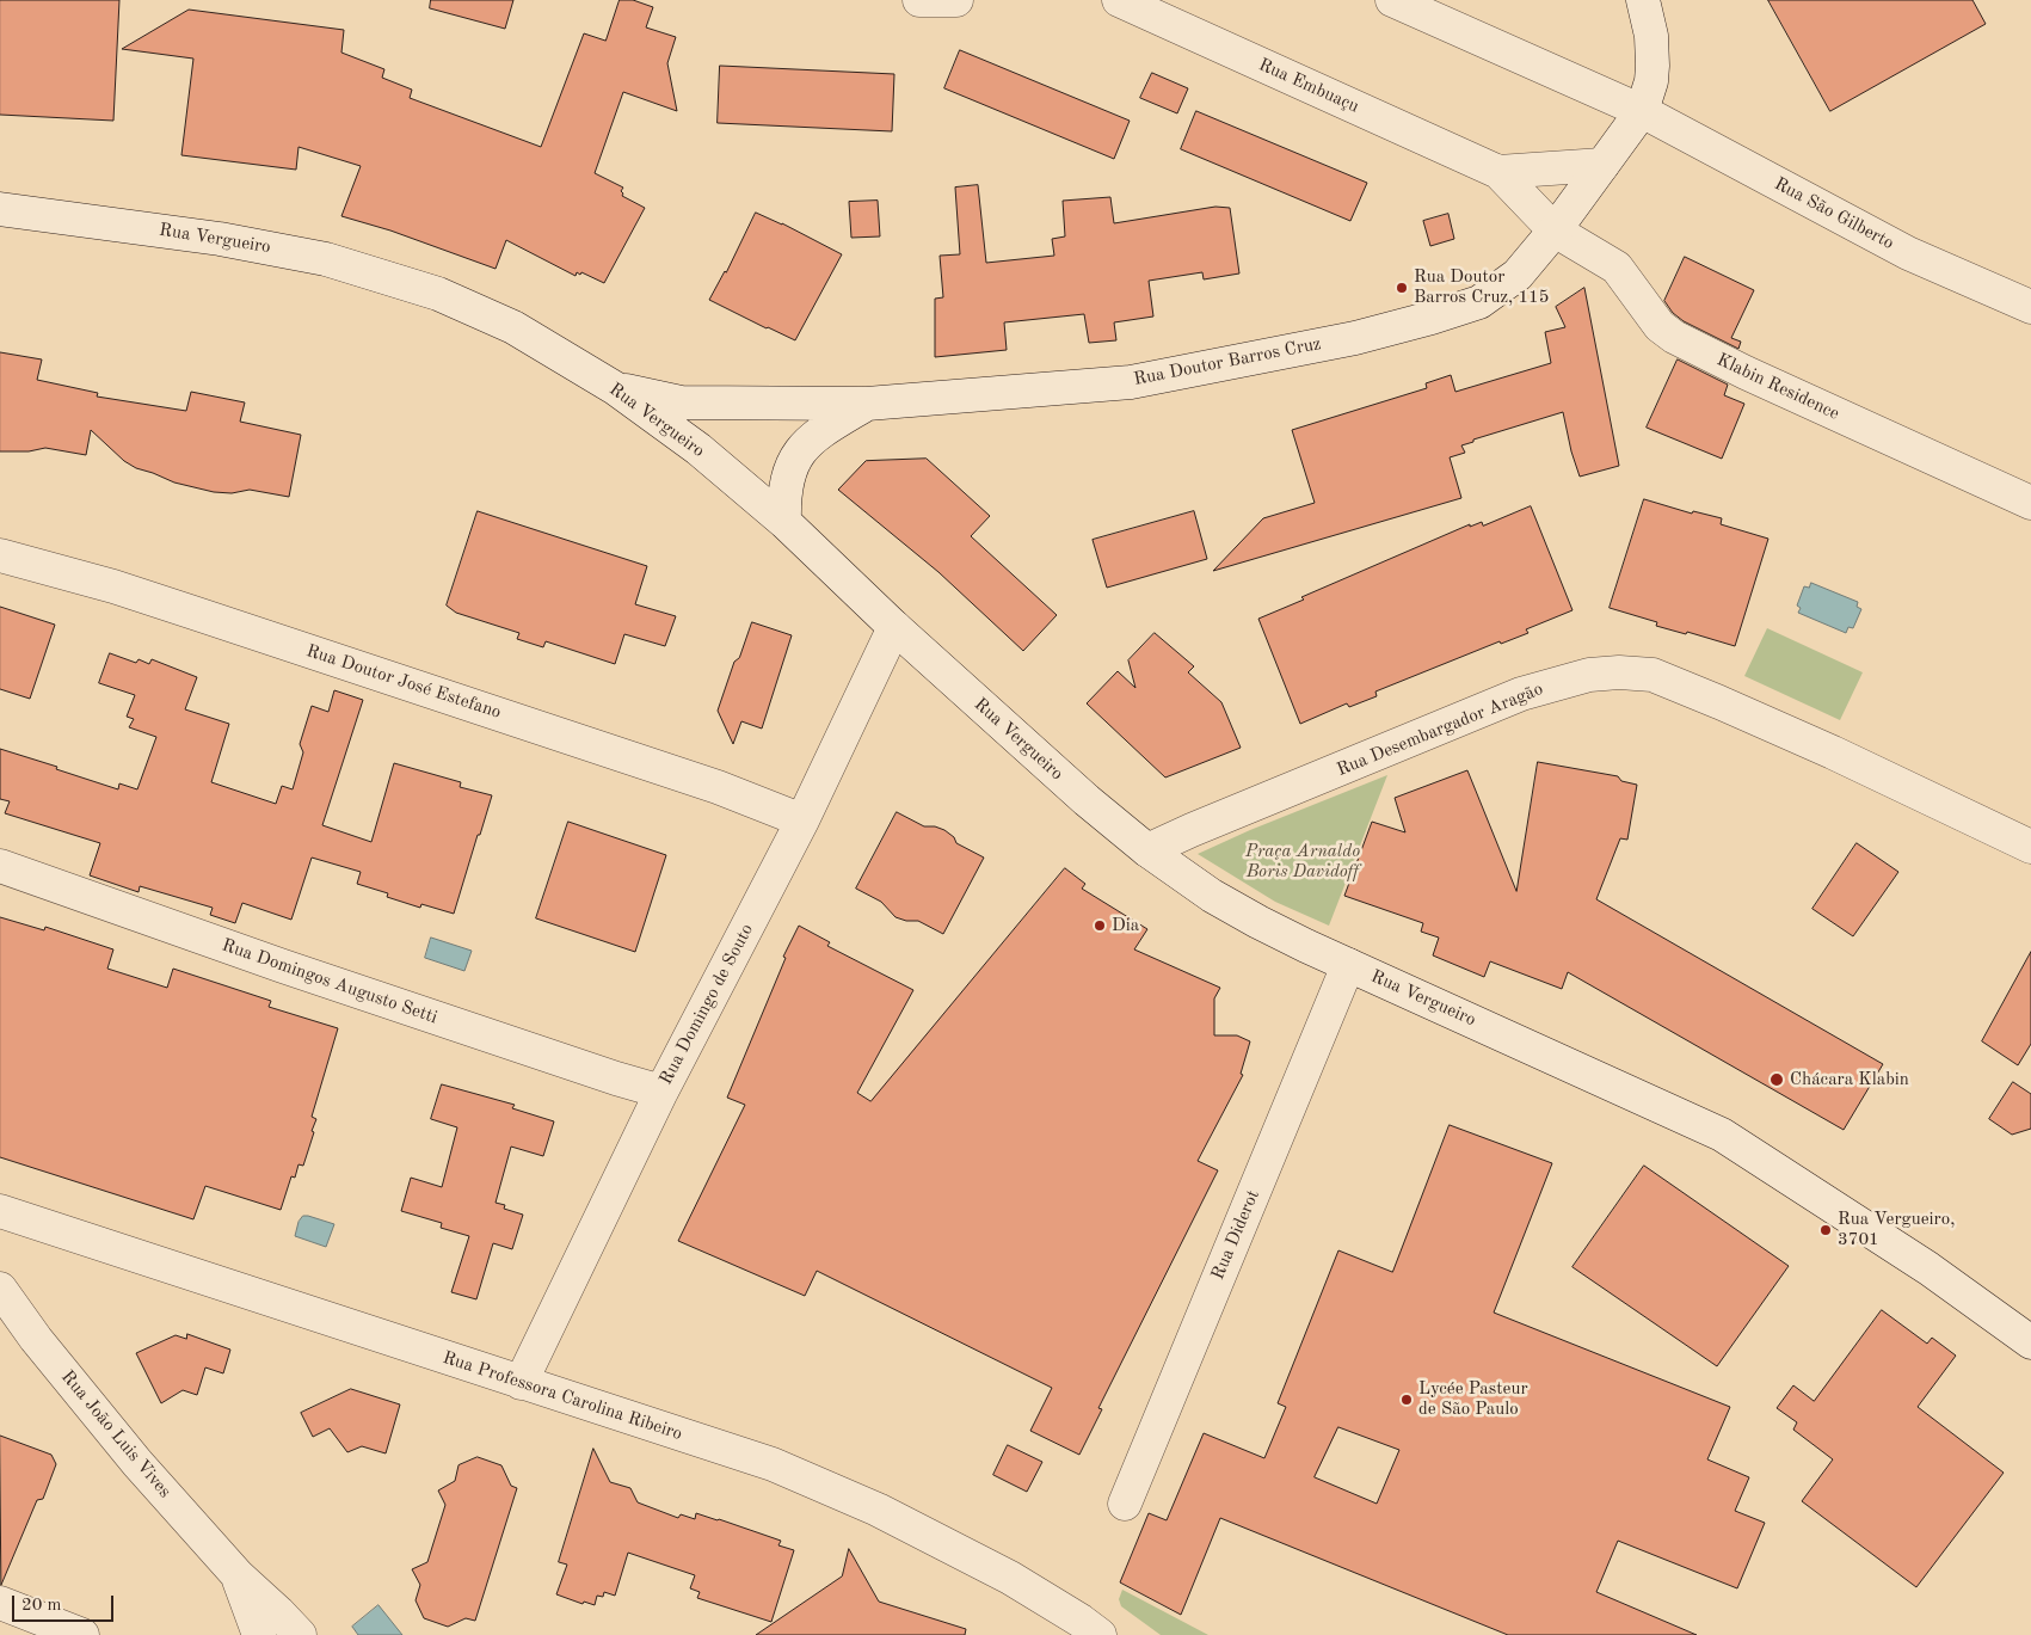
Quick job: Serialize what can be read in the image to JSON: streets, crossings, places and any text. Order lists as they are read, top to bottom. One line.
{"streets":{"street":["Rua Embuaçu","Rua São Gilberto","Rua Vergueiro","Rua Doutor Barros Cruz","Klabin Residence","Rua Doutor José Estefano","Rua Desembargador Aragão","Rua Domingos Augusto Setti","Rua Domingo de Souto","Rua Diderot","Rua Professora Carolina Ribeiro","Rua João Luis Vives"]},"crossings":[["Rua Embuaçu","Rua Doutor Barros Cruz"],["Rua Embuaçu","Klabin Residence"],["Rua São Gilberto","Rua Doutor Barros Cruz"],["Rua Vergueiro","Rua Doutor Barros Cruz"],["Rua Vergueiro","Rua Desembargador Aragão"],["Rua Vergueiro","Rua Domingo de Souto"],["Rua Vergueiro","Rua Diderot"],["Rua Doutor Barros Cruz","Klabin Residence"],["Rua Doutor José Estefano","Rua Domingo de Souto"],["Rua Domingos Augusto Setti","Rua Domingo de Souto"],["Rua Domingo de Souto","Rua Professora Carolina Ribeiro"]],"parks":["Praça Arnaldo Boris Davidoff"],"places":["Rua Doutor Barros Cruz, 115","Dia","Chácara Klabin","Rua Vergueiro, 3701","Lycée Pasteur de São Paulo"],"scale_bar":"20 m"}
